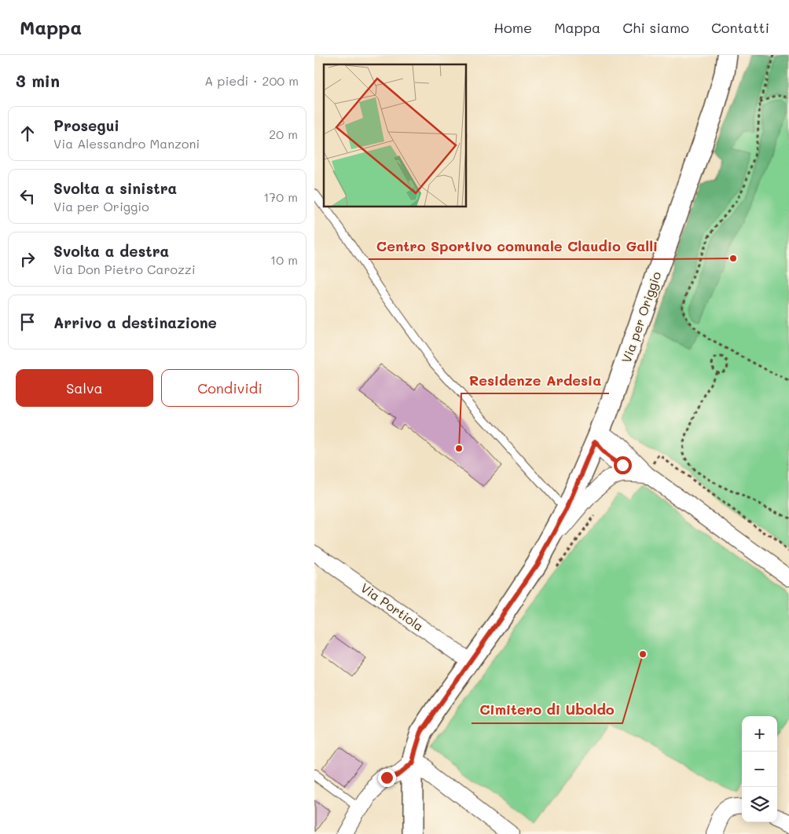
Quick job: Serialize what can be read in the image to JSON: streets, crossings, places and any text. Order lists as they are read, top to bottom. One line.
{"streets":{"street":["Via per Origgio","Via Portiola"]},"crossings":[["Via per Origgio","Via Portiola"]],"places":["Centro Sportivo comunale Claudio Galli","Residenze Ardesia","Cimitero di Uboldo"],"page":{"header":"Mappa","nav":["Home","Mappa","Chi siamo","Contatti"],"heading":["3 min","A piedi · 200 m"],"list":[["Prosegui","Via Alessandro Manzoni","20 m"],["Svolta a sinistra","Via per Origgio","170 m"],["Svolta a destra","Via Don Pietro Carozzi","10 m"],"Arrivo a destinazione"],"buttons":["Salva","Condividi"],"map_buttons":["+","−"]}}
